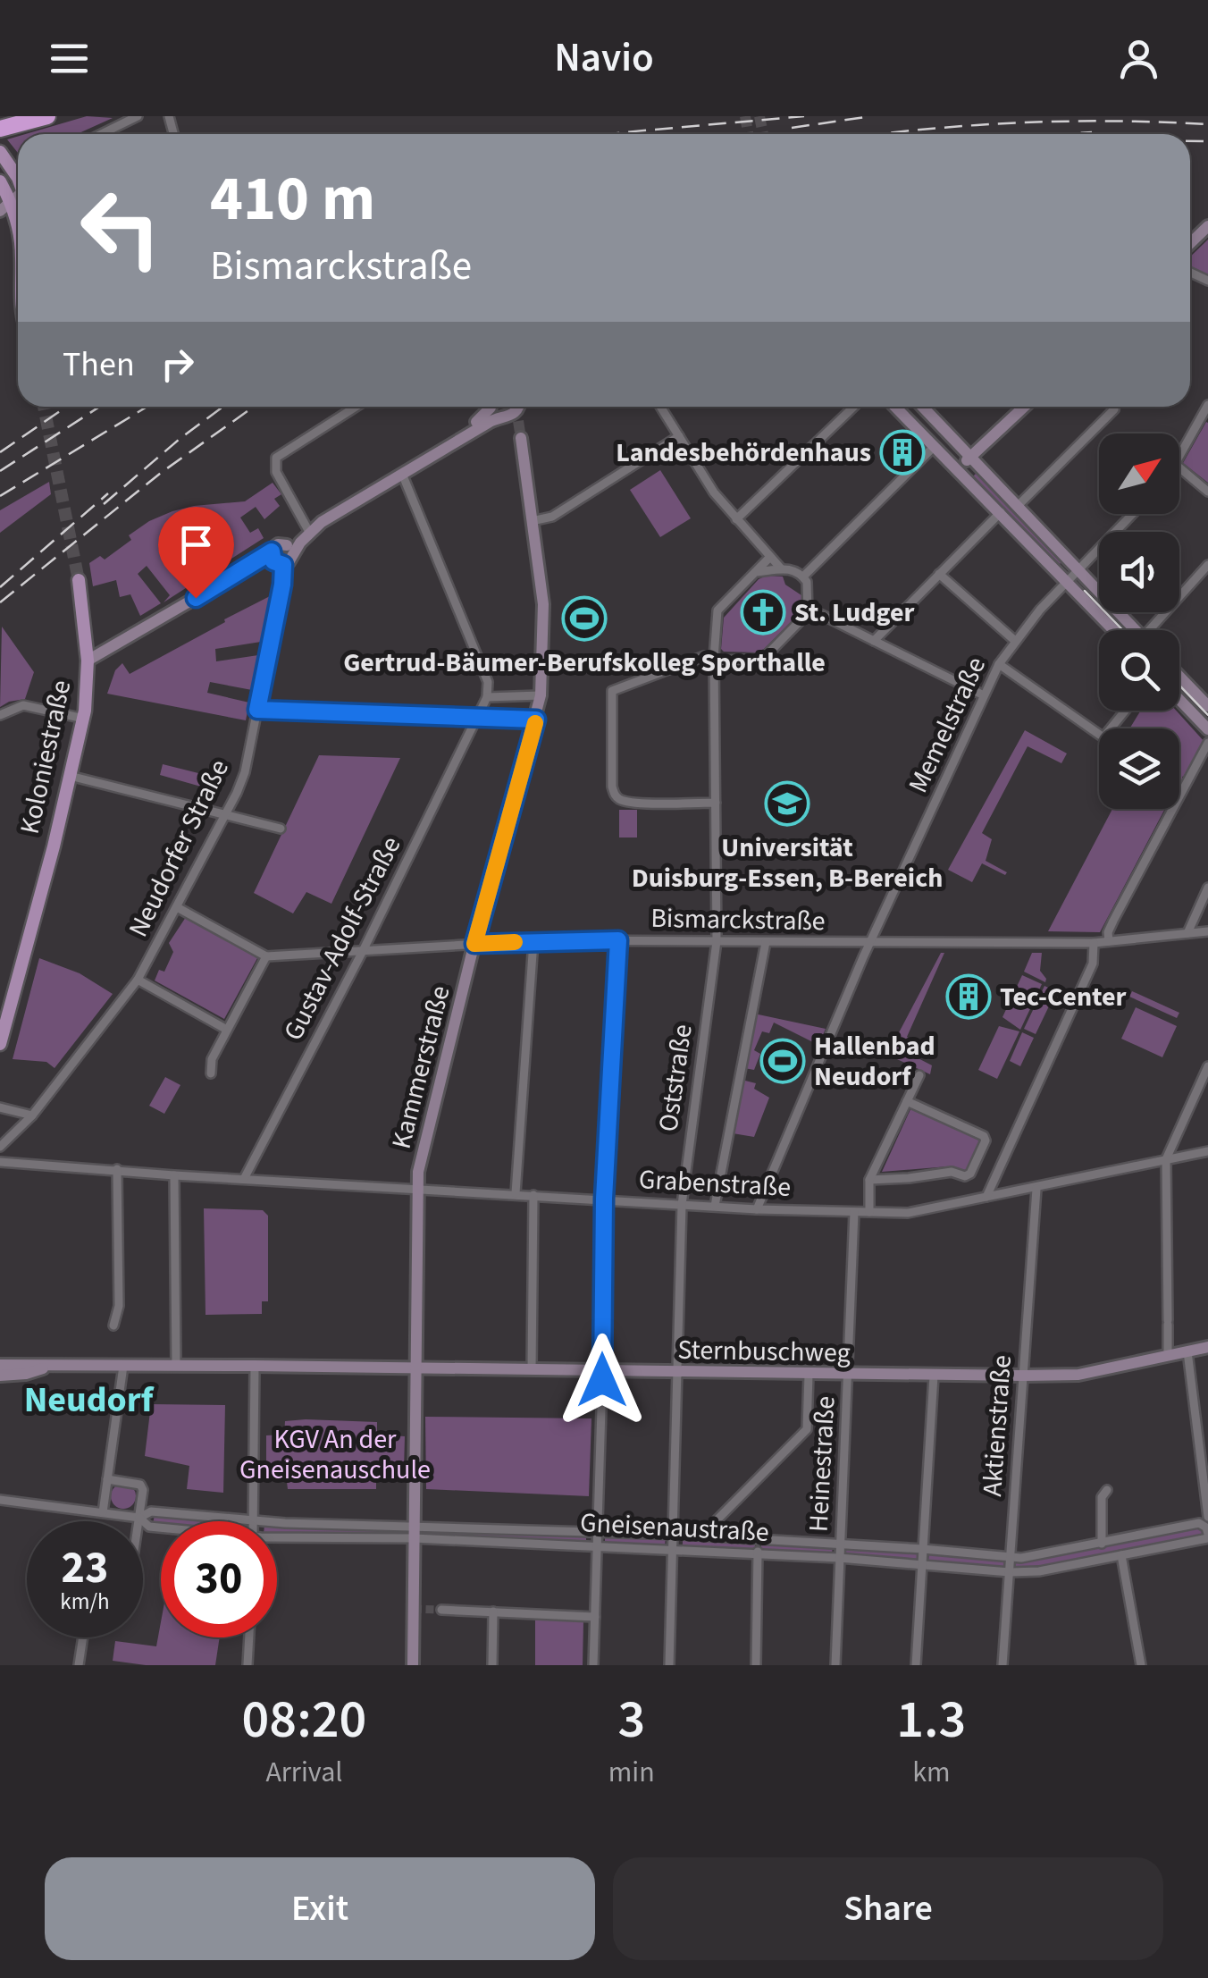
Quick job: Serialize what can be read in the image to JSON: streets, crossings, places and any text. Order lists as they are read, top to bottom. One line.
{"streets":{"main road":["Koloniestraße","Kammerstraße","Sternbuschweg"],"street":["Memelstraße","Neudorfer Straße","Bismarckstraße","Gustav-Adolf-Straße","Oststraße","Grabenstraße","Aktienstraße","Heinestraße","Gneisenaustraße"]},"crossings":[["Memelstraße","Bismarckstraße"],["Memelstraße","Grabenstraße"],["Bismarckstraße","Gustav-Adolf-Straße"],["Bismarckstraße","Kammerstraße"],["Bismarckstraße","Oststraße"],["Gustav-Adolf-Straße","Grabenstraße"],["Kammerstraße","Grabenstraße"],["Kammerstraße","Sternbuschweg"],["Kammerstraße","Gneisenaustraße"],["Oststraße","Grabenstraße"],["Oststraße","Sternbuschweg"],["Oststraße","Gneisenaustraße"],["Grabenstraße","Aktienstraße"],["Grabenstraße","Heinestraße"],["Sternbuschweg","Aktienstraße"],["Sternbuschweg","Heinestraße"],["Aktienstraße","Gneisenaustraße"],["Heinestraße","Gneisenaustraße"]],"districts":["Neudorf"],"parks":["KGV An der Gneisenauschule"],"places":{"building":["Landesbehördenhaus","Tec-Center"],"church":["St. Ludger"],"sports":["Gertrud-Bäumer-Berufskolleg Sporthalle","Hallenbad Neudorf"],"school or university":["Universität Duisburg-Essen, B-Bereich"]},"north":"top right","page":{"header":"Navio","turn":["410 m","Bismarckstraße"],"then":"Then","speed":"23 km/h","limit":"30","eta":["08:20","Arrival","3","min","1.3","km"],"buttons":["Exit","Share"]}}
